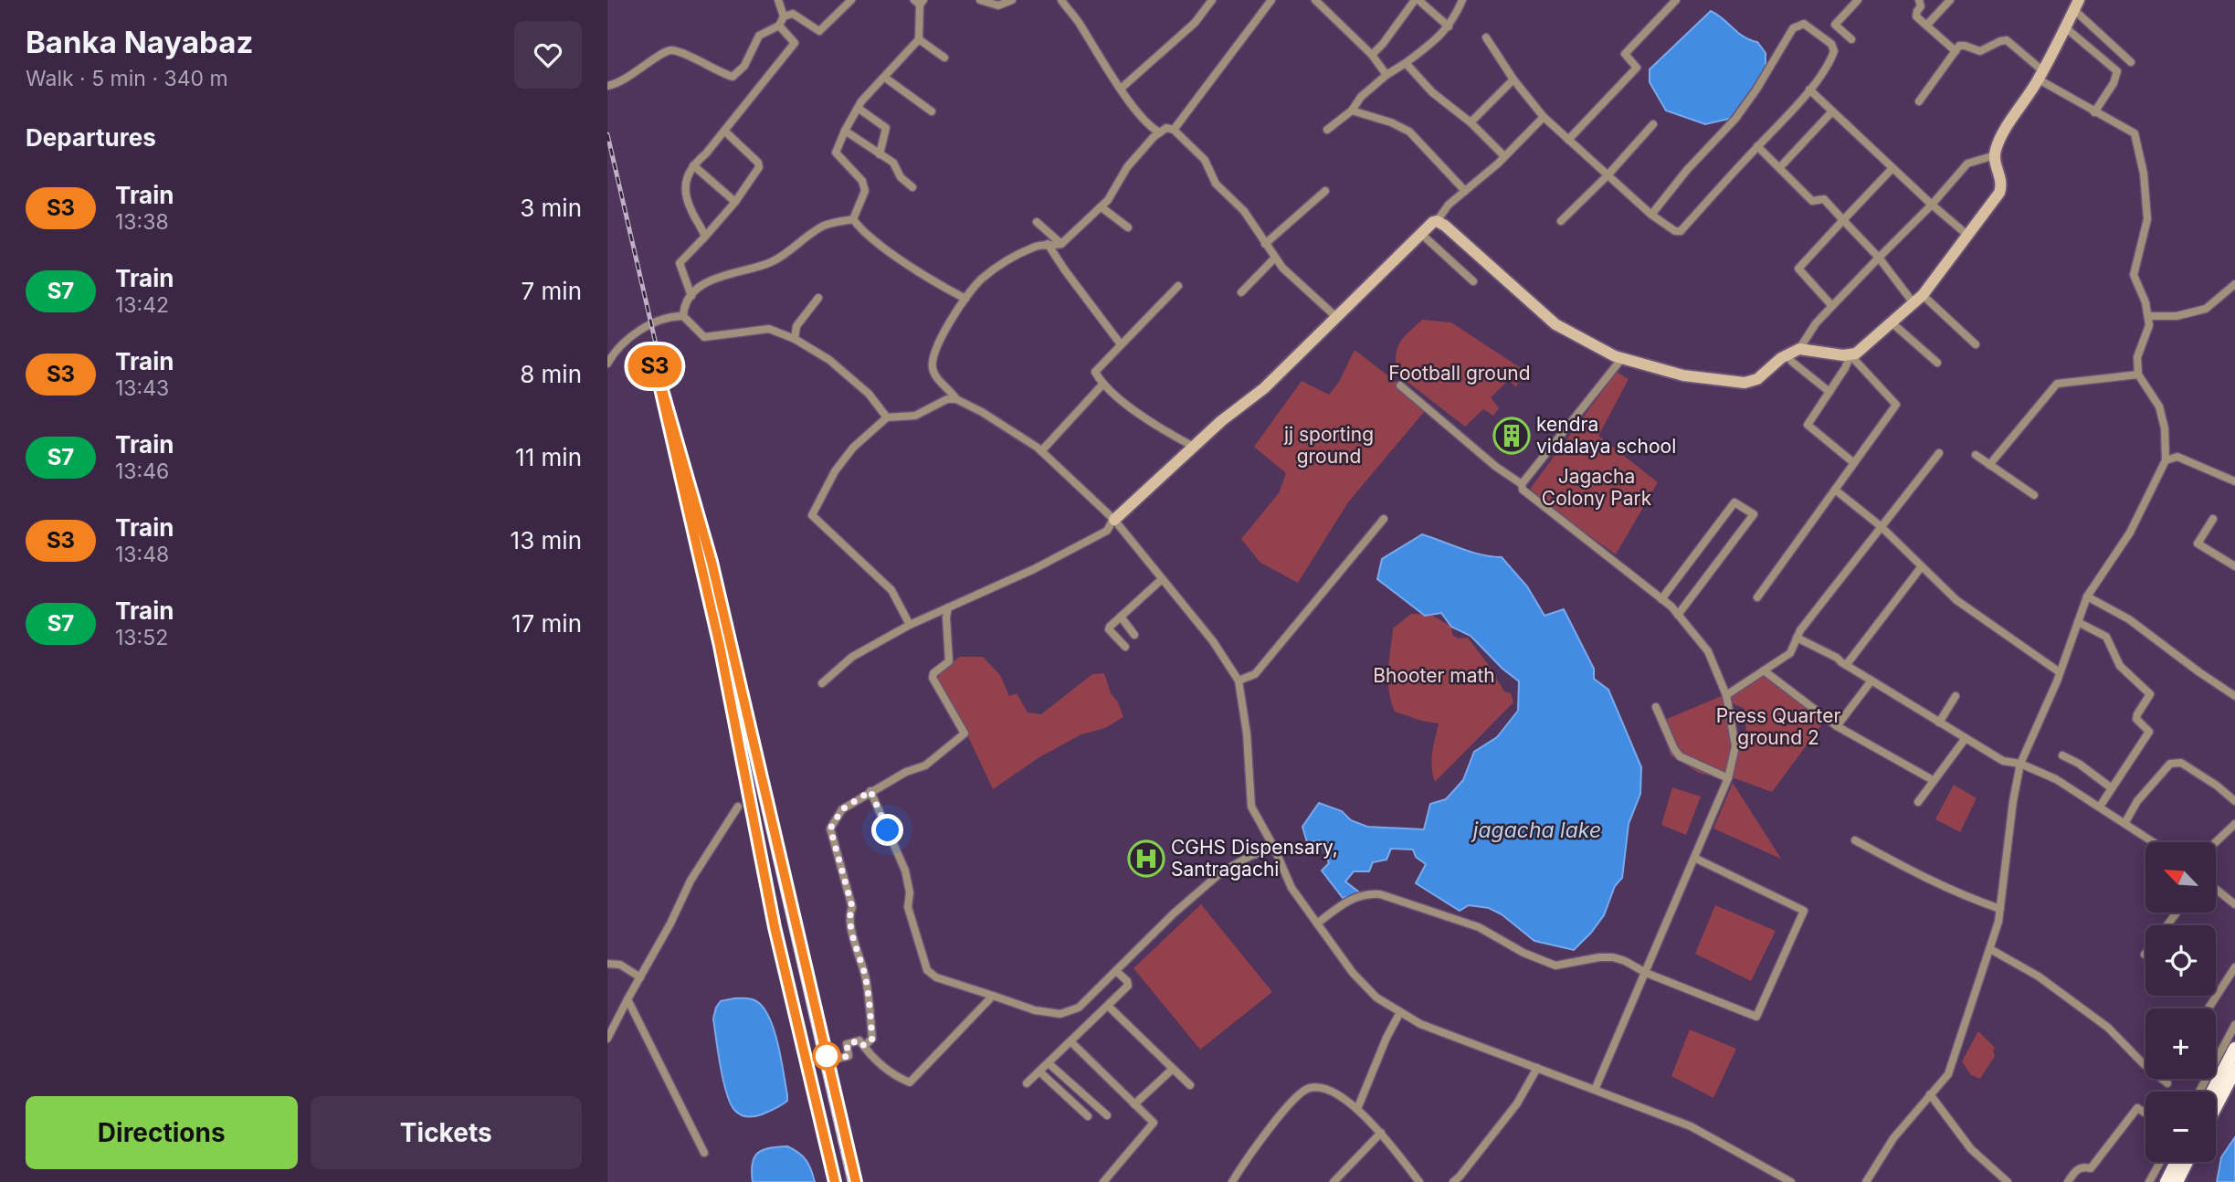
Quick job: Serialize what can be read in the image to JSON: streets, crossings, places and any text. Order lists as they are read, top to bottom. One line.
{"water":["jagacha lake"],"parks":["Football ground","jj sporting ground","Jagacha Colony Park","Bhooter math","Press Quarter ground 2"],"places":{"building":["kendra vidalaya school"],"hospital":["CGHS Dispensary, Santragachi"]},"north":"top left","page":{"heading":[["Banka Nayabaz","Walk · 5 min · 340 m"],"Departures"],"on_map":"S3","list":[{"mark":"S3","name":"Train","note":"13:38","value":"3 min"},{"mark":"S7","name":"Train","note":"13:42","value":"7 min"},{"mark":"S3","name":"Train","note":"13:43","value":"8 min"},{"mark":"S7","name":"Train","note":"13:46","value":"11 min"},{"mark":"S3","name":"Train","note":"13:48","value":"13 min"},{"mark":"S7","name":"Train","note":"13:52","value":"17 min"}],"map_buttons":["+","−"],"buttons":["Directions","Tickets"]}}
